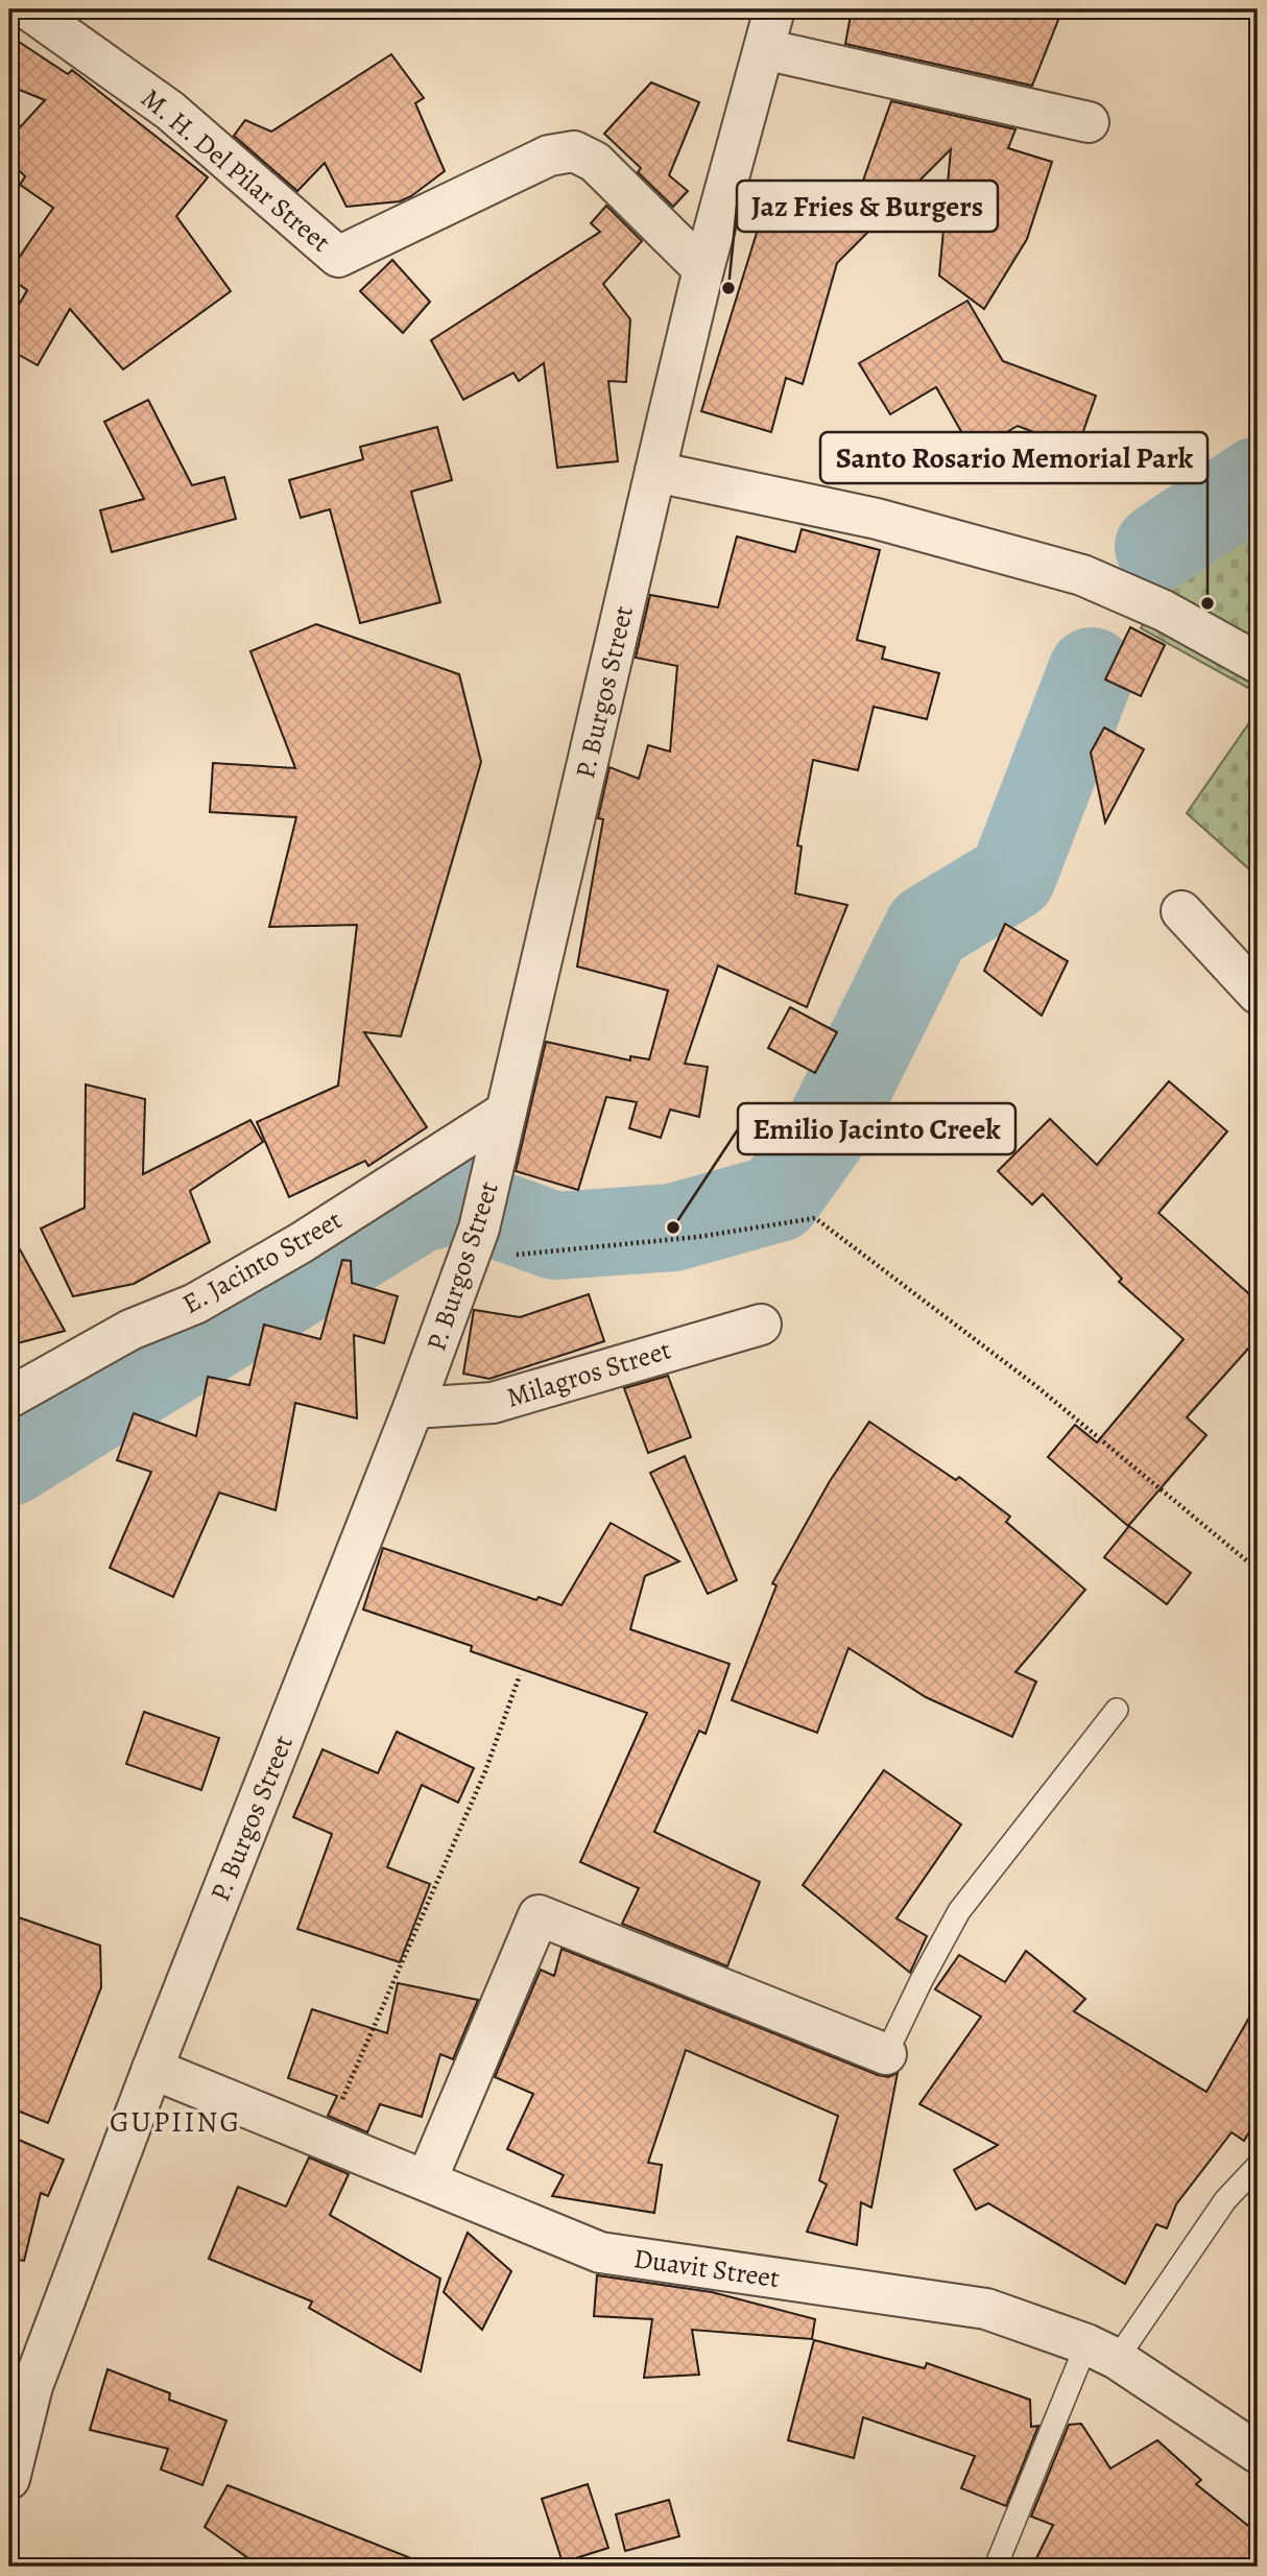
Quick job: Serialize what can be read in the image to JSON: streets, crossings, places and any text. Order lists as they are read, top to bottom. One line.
{"streets":{"street":["M. H. Del Pilar Street","P. Burgos Street","E. Jacinto Street","Milagros Street","Duavit Street"]},"crossings":[["M. H. Del Pilar Street","P. Burgos Street"],["P. Burgos Street","E. Jacinto Street"],["P. Burgos Street","Milagros Street"],["P. Burgos Street","Duavit Street"]],"districts":["GUPIING"],"places":["Jaz Fries & Burgers","Santo Rosario Memorial Park","Emilio Jacinto Creek"]}
